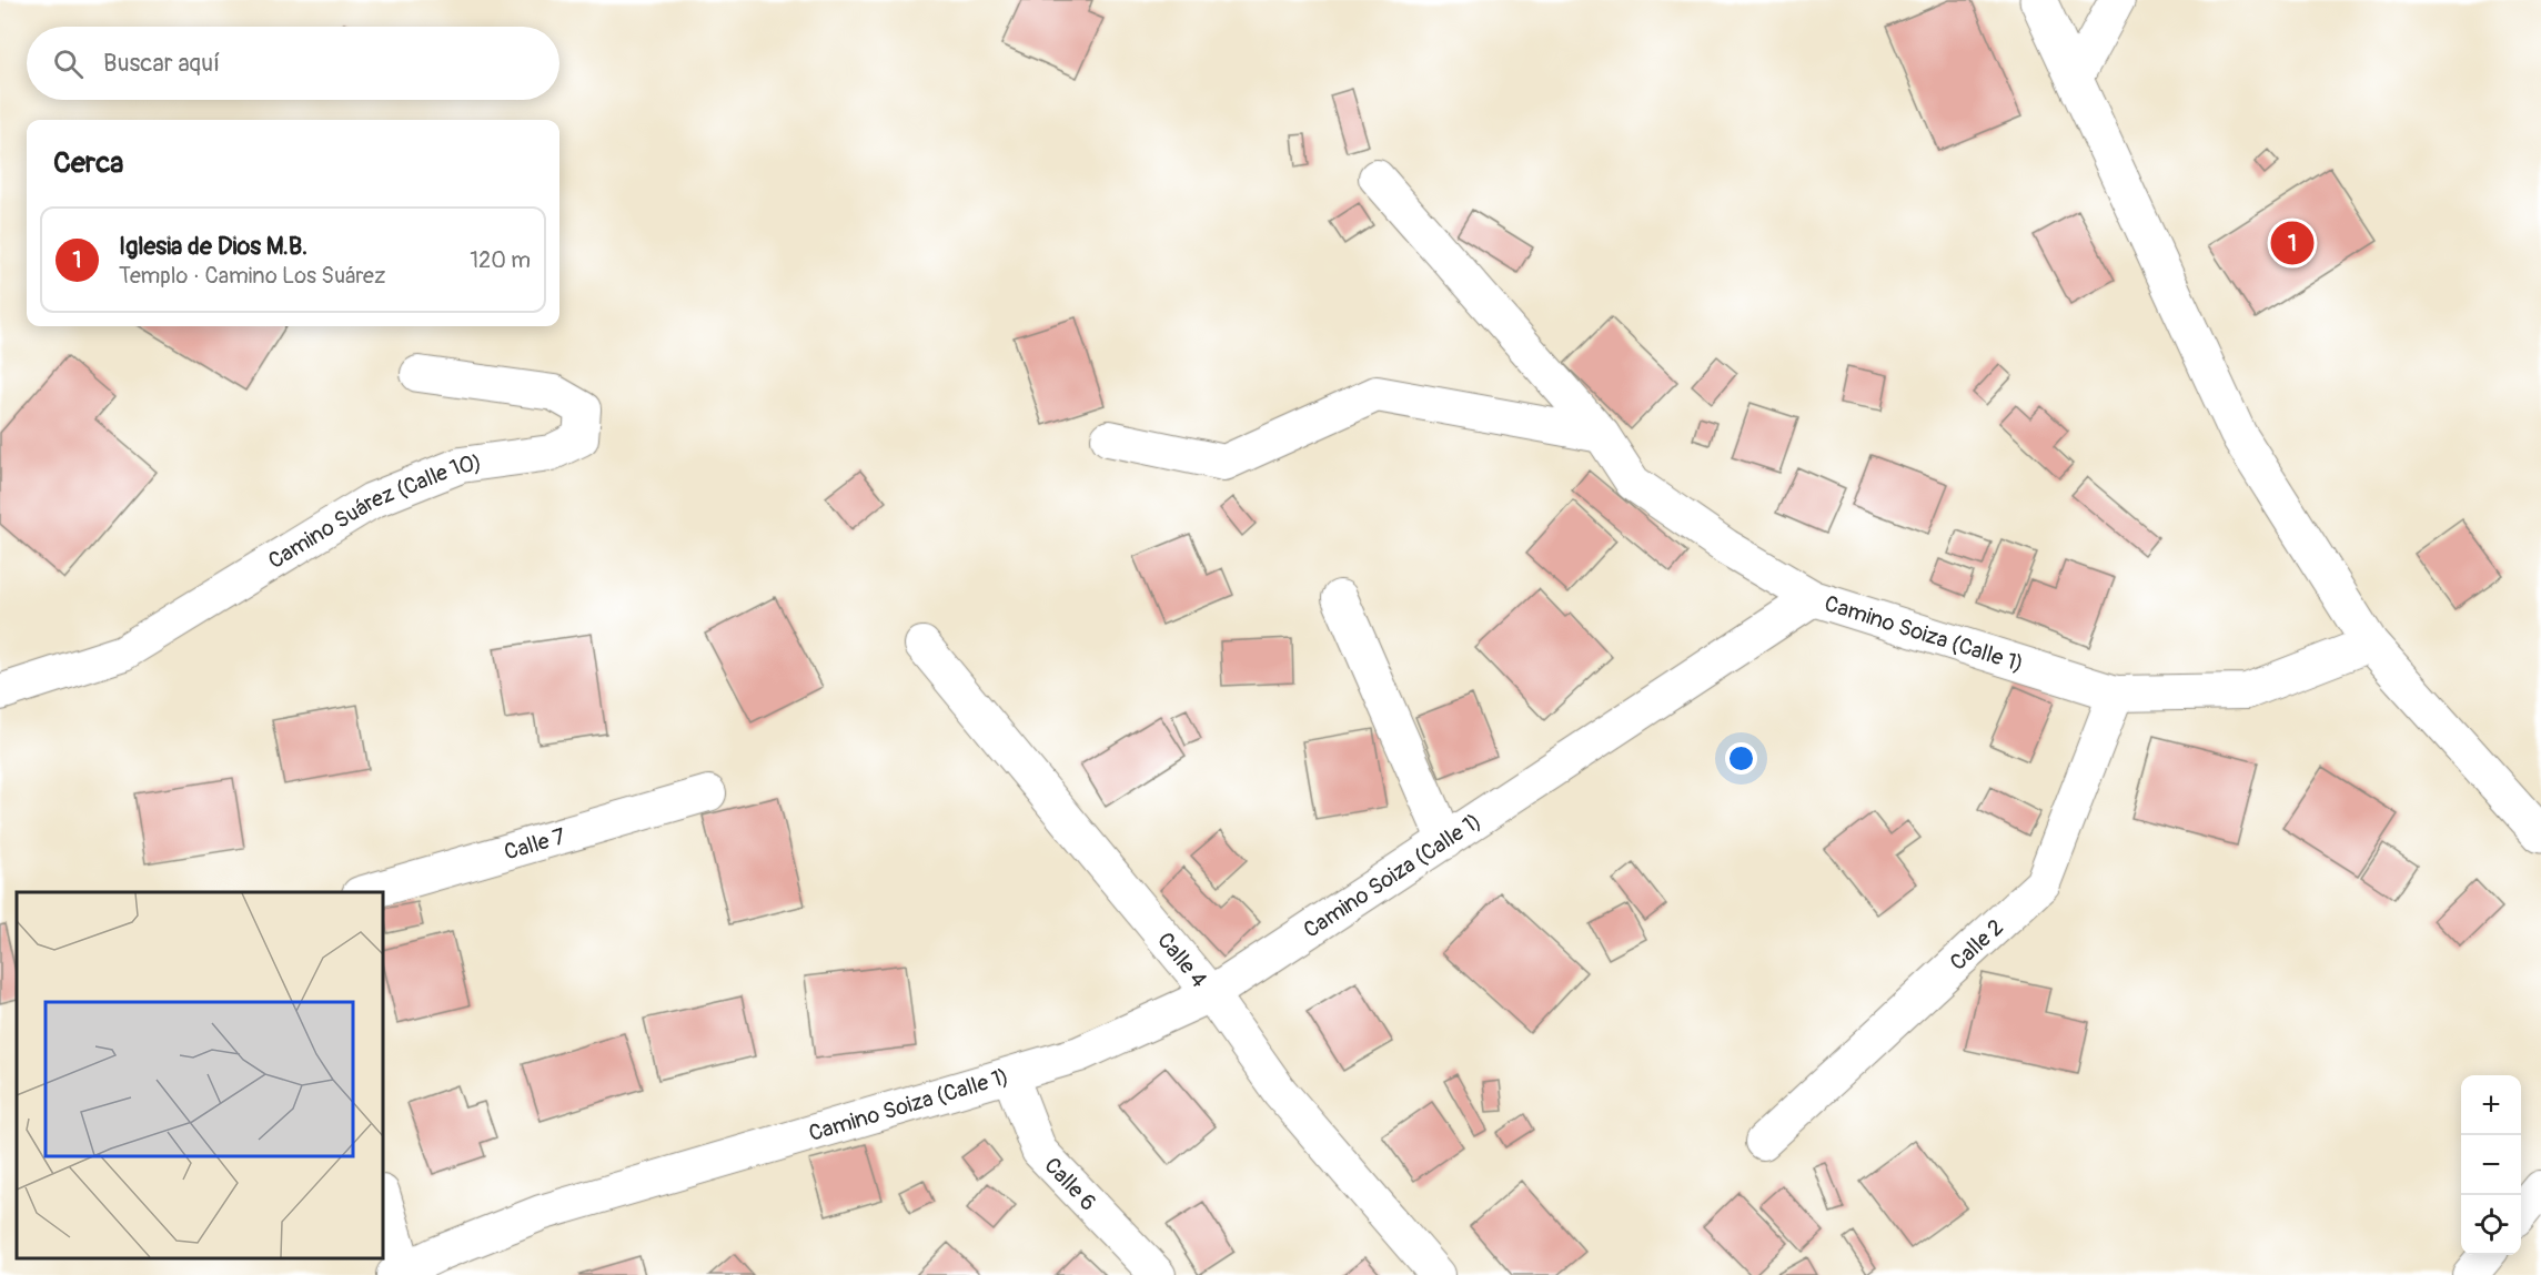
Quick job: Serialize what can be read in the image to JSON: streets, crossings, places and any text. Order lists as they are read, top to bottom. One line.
{"streets":{"street":["Camino Suárez (Calle 10)","Camino Soiza (Calle 1)","Calle 7","Calle 2","Calle 4","Calle 6"]},"crossings":[["Camino Soiza (Calle 1)","Calle 2"],["Camino Soiza (Calle 1)","Calle 4"],["Camino Soiza (Calle 1)","Calle 6"]],"page":{"search":"Buscar aquí","heading":"Cerca","list":[{"mark":"1","name":"Iglesia de Dios M.B.","note":"Templo · Camino Los Suárez","value":"120 m"}],"pins":"1","map_buttons":["+","−"]}}
